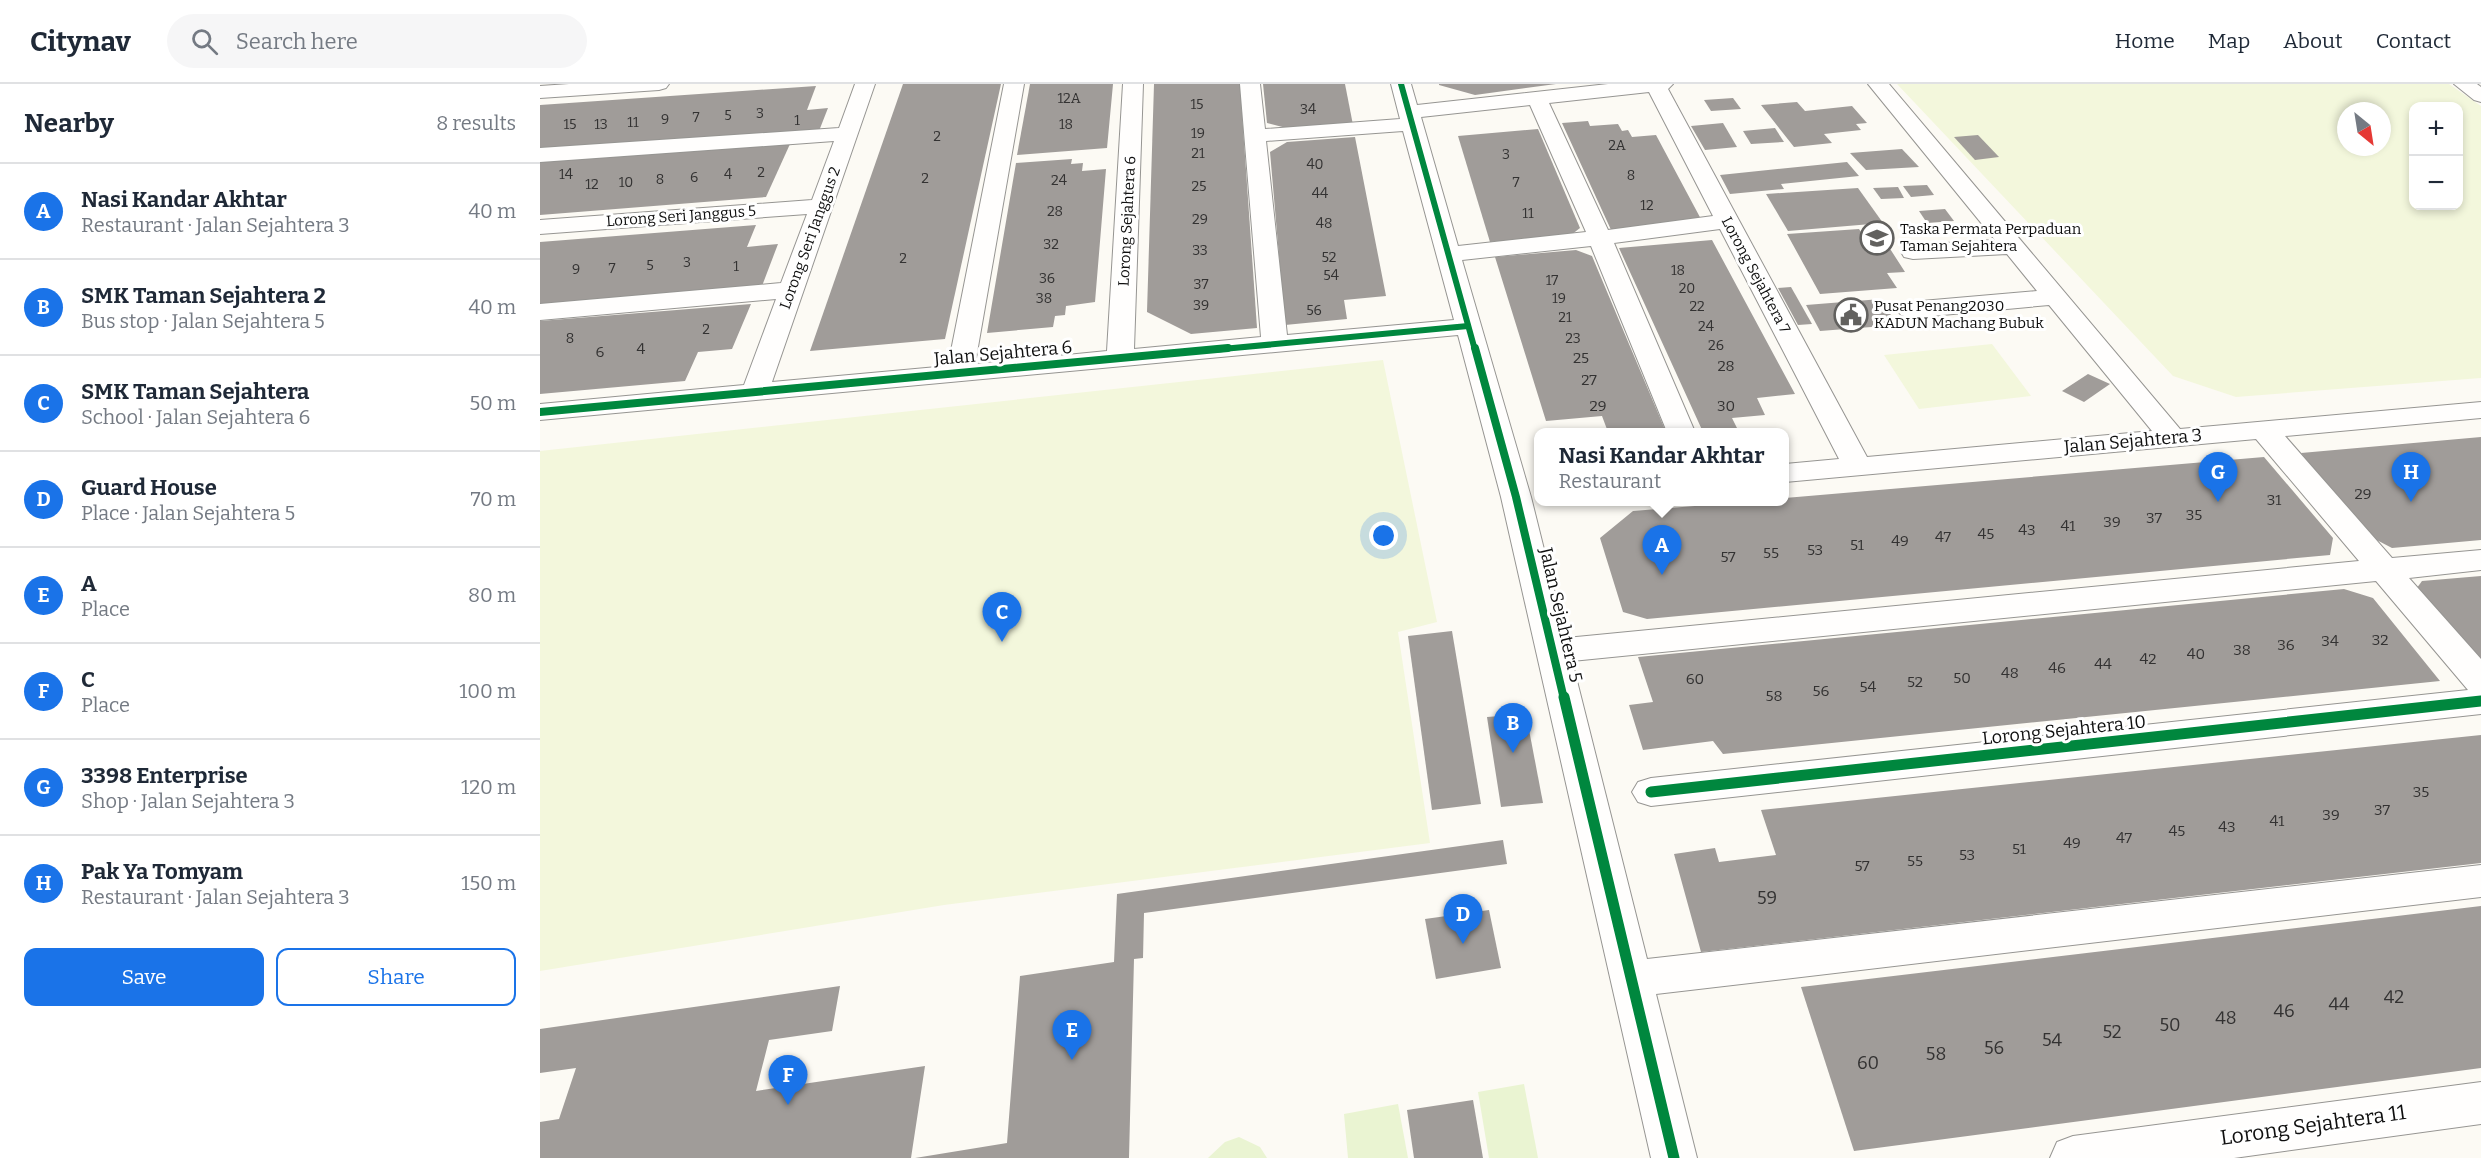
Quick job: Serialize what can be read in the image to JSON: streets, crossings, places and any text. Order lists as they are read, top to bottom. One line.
{"streets":{"street":["Lorong Seri Janggus 5","Lorong Sejahtera 6","Lorong Seri Janggus 2","Lorong Sejahtera 7","Jalan Sejahtera 6","Jalan Sejahtera 3","Jalan Sejahtera 5","Lorong Sejahtera 10","Lorong Sejahtera 11"]},"crossings":[["Lorong Seri Janggus 5","Lorong Seri Janggus 2"],["Lorong Sejahtera 6","Jalan Sejahtera 6"],["Lorong Seri Janggus 2","Jalan Sejahtera 6"],["Lorong Sejahtera 7","Jalan Sejahtera 3"],["Jalan Sejahtera 6","Jalan Sejahtera 5"]],"places":{"school or university":["Taska Permata Perpaduan Taman Sejahtera"],"public building":["Pusat Penang2030 KADUN Machang Bubuk"]},"house_numbers":["12A","15","34","3","5","7","9","1","11","15","13","18","19","2","2A","21","3","40","2","14","4","8","6","2","8","24","10","7","12","25","44","12","28","11","29","48","32","33","52","2","3","5","1","7","9","18","54","36","17","37","20","38","19","39","22","56","21","24","2","8","23","26","4","6","25","28","27","29","30","29","31","35","37","39","41","43","45","47","49","51","53","55","57","32","34","36","38","40","42","44","46","48","50","60","52","54","56","58","35","37","39","41","43","45","47","49","51","53","55","57","59","42","44","46","48","50","52","54","56","58","60"],"north":"bottom right","page":{"header":"Citynav","search":"Search here","nav":["Home","Map","About","Contact"],"heading":["Nearby","8 results"],"map_buttons":["+","−"],"list":[{"mark":"A","name":"Nasi Kandar Akhtar","note":"Restaurant · Jalan Sejahtera 3","value":"40 m"},{"mark":"B","name":"SMK Taman Sejahtera 2","note":"Bus stop · Jalan Sejahtera 5","value":"40 m"},{"mark":"C","name":"SMK Taman Sejahtera","note":"School · Jalan Sejahtera 6","value":"50 m"},{"mark":"D","name":"Guard House","note":"Place · Jalan Sejahtera 5","value":"70 m"},{"mark":"E","name":"A","note":"Place","value":"80 m"},{"mark":"F","name":"C","note":"Place","value":"100 m"},{"mark":"G","name":"3398 Enterprise","note":"Shop · Jalan Sejahtera 3","value":"120 m"},{"mark":"H","name":"Pak Ya Tomyam","note":"Restaurant · Jalan Sejahtera 3","value":"150 m"}],"popup":["Nasi Kandar Akhtar","Restaurant"],"pins":["G","H","A","C","B","D","E","F"],"buttons":["Save","Share"]}}
